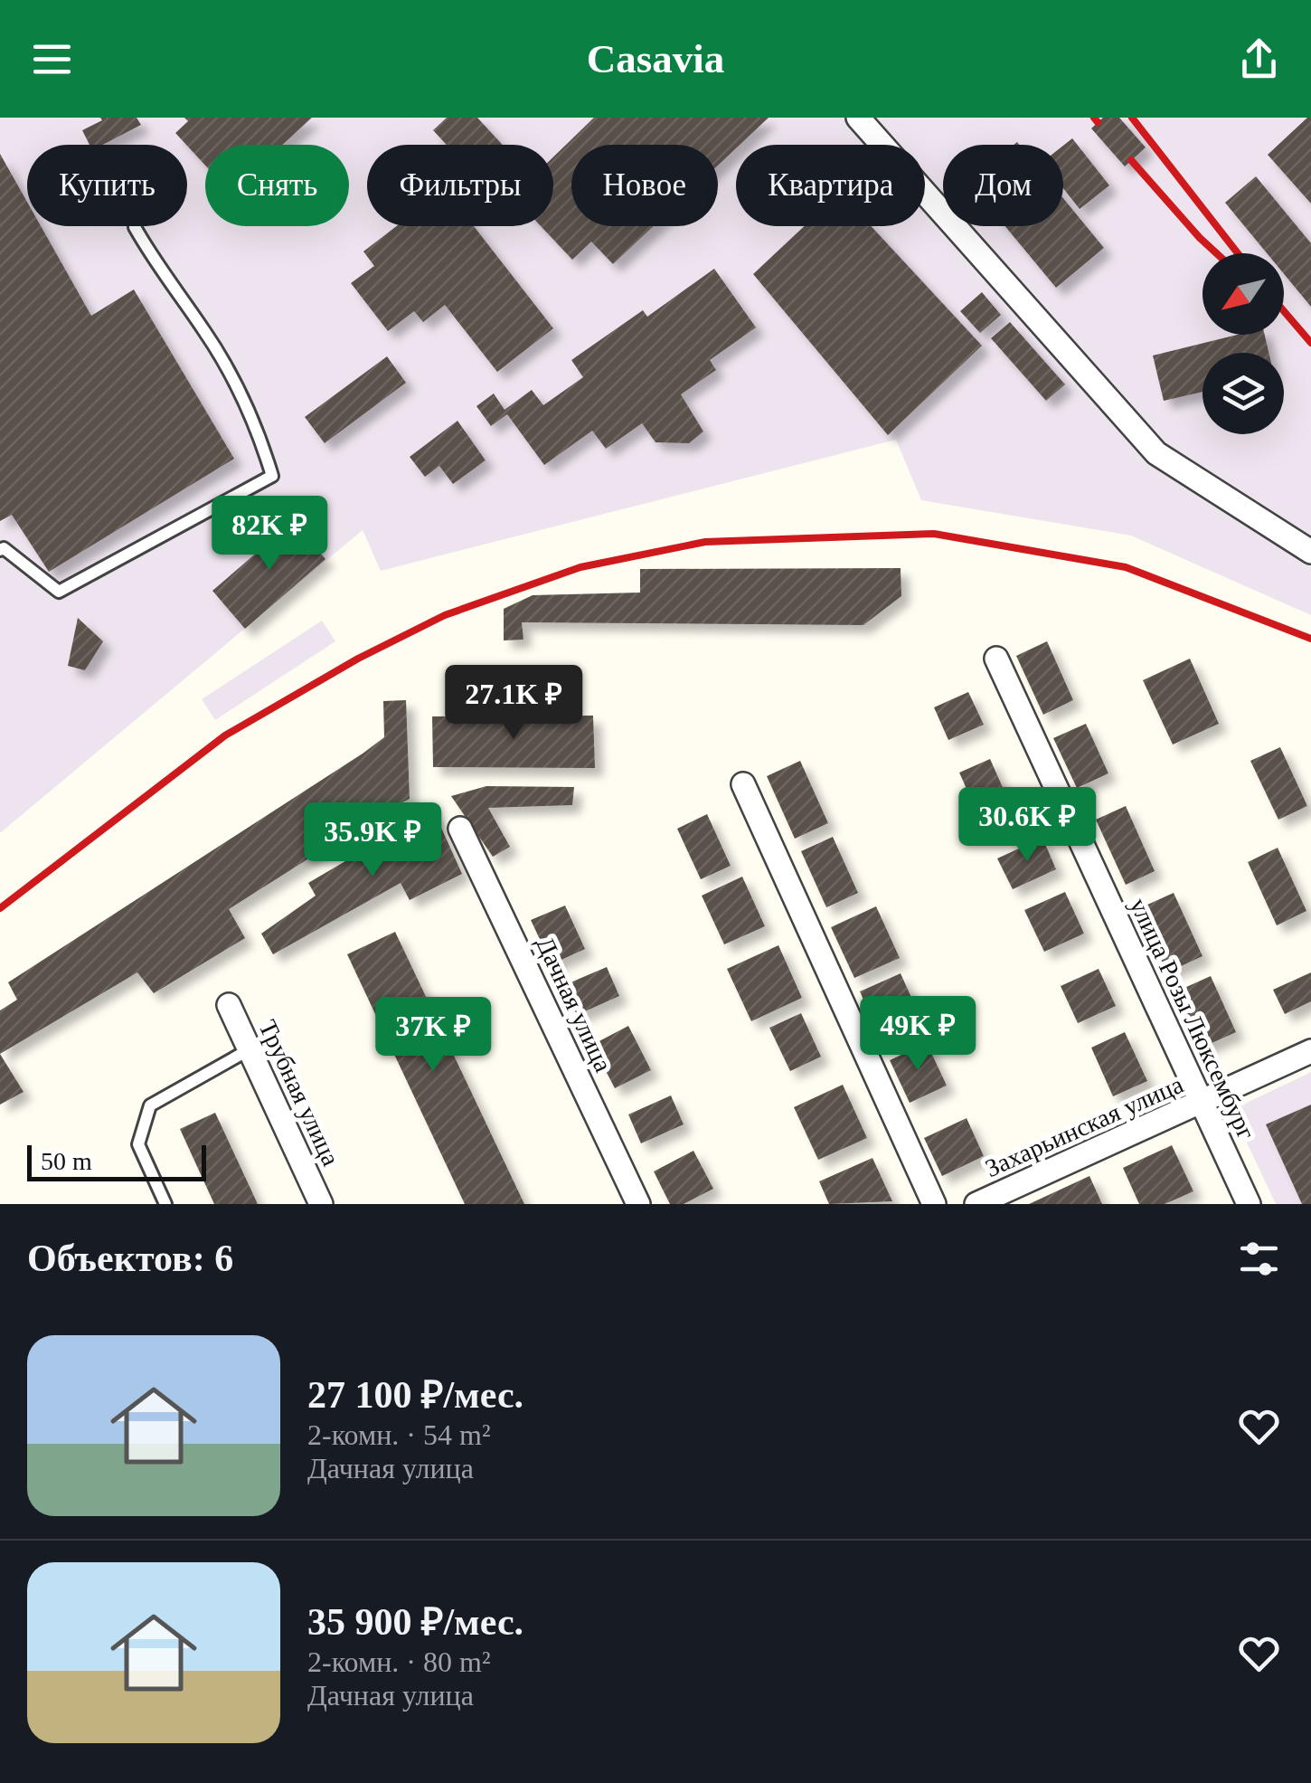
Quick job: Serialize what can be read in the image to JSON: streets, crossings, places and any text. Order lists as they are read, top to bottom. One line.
{"streets":{"street":["Дачная улица","улица Розы Люксембург","Трубная улица","Захарьинская улица"]},"crossings":[["улица Розы Люксембург","Захарьинская улица"]],"scale_bar":"50 m","north":"bottom left","page":{"header":"Casavia","chip":["Купить","Снять","Фильтры","Новое","Квартира","Дом"],"price":["82K ₽","27.1K ₽","30.6K ₽","35.9K ₽","49K ₽","37K ₽"],"scale":"50 m","heading":"Объектов: 6","list":[{"name":"27 100 ₽/мес.","note":"2-комн. · 54 m² · Дачная улица"},{"name":"35 900 ₽/мес.","note":"2-комн. · 80 m² · Дачная улица"}]}}
